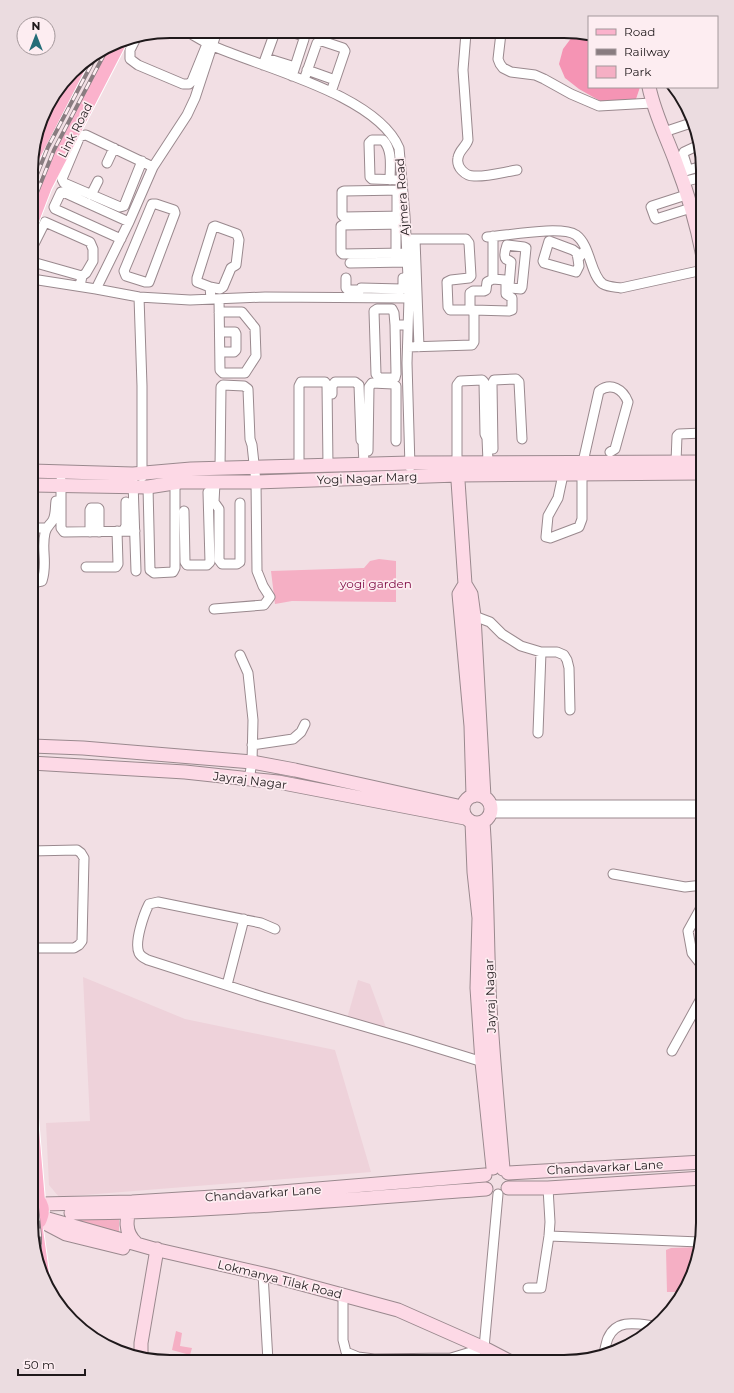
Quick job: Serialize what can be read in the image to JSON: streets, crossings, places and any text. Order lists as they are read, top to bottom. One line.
{"streets":{"main road":["Link Road"],"street":["Ajmera Road","Yogi Nagar Marg","Jayraj Nagar","Chandavarkar Lane","Lokmanya Tilak Road"]},"crossings":[["Ajmera Road","Yogi Nagar Marg"],["Jayraj Nagar","Chandavarkar Lane"]],"parks":["yogi garden"],"legend":["Road","Railway","Park"],"scale_bar":"50 m","north":"top"}
